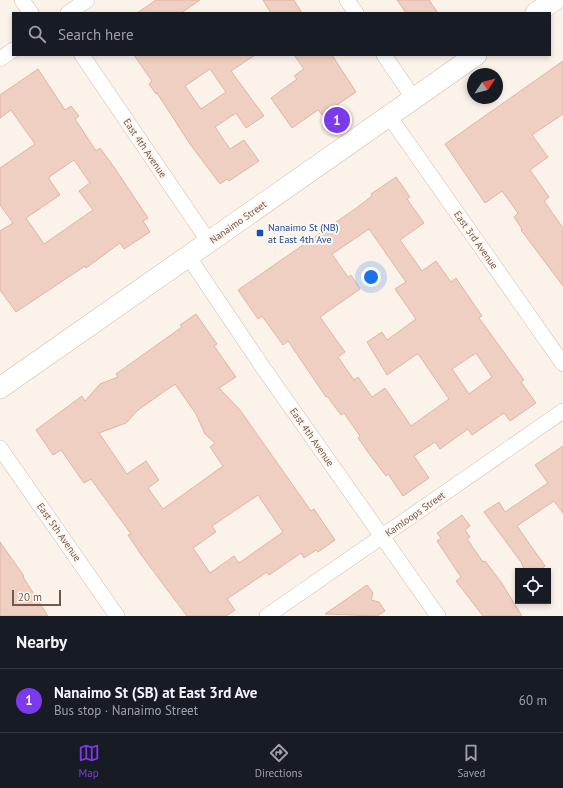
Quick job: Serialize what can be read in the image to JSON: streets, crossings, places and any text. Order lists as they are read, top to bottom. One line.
{"streets":{"main road":["Nanaimo Street"],"street":["East 4th Avenue","East 3rd Avenue","Kamloops Street","East 5th Avenue"]},"crossings":[["East 4th Avenue","Nanaimo Street"],["East 4th Avenue","Kamloops Street"],["Nanaimo Street","East 3rd Avenue"]],"places":{"transit":["Nanaimo St (NB) at East 4th Ave"]},"scale_bar":"20 m","north":"top right","page":{"search":"Search here","pins":"1","scale":"20 m","heading":"Nearby","list":[{"mark":"1","name":"Nanaimo St (SB) at East 3rd Ave","note":"Bus stop · Nanaimo Street","value":"60 m"}],"nav":["Map","Directions","Saved"]}}
